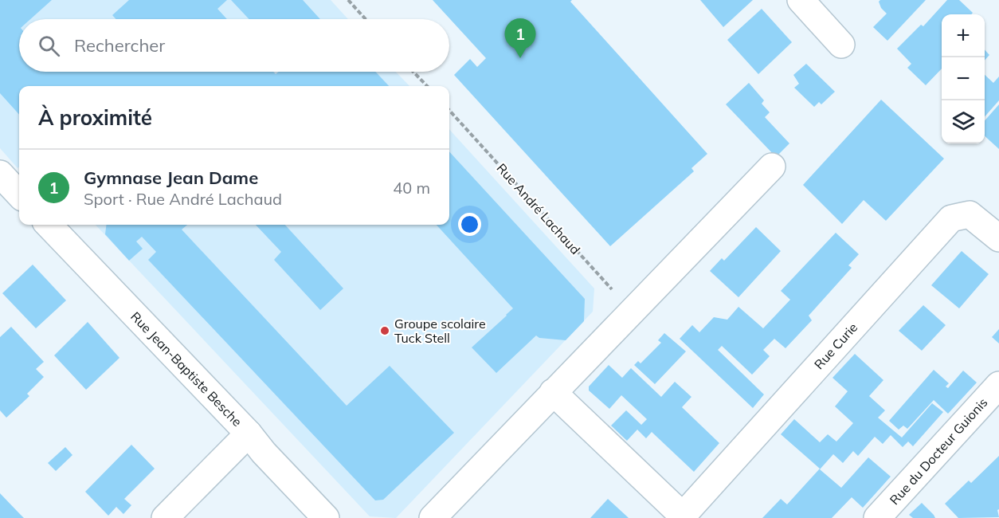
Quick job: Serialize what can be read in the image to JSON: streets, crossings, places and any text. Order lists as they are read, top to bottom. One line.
{"streets":{"street":["Rue Curie","Rue Jean-Baptiste Besche","Rue du Docteur Guionis"],"path":["Rue André Lachaud"]},"places":["Groupe scolaire Tuck Stell"],"page":{"map_buttons":["+","−"],"pins":"1","search":"Rechercher","heading":"À proximité","list":[{"mark":"1","name":"Gymnase Jean Dame","note":"Sport · Rue André Lachaud","value":"40 m"}]}}
